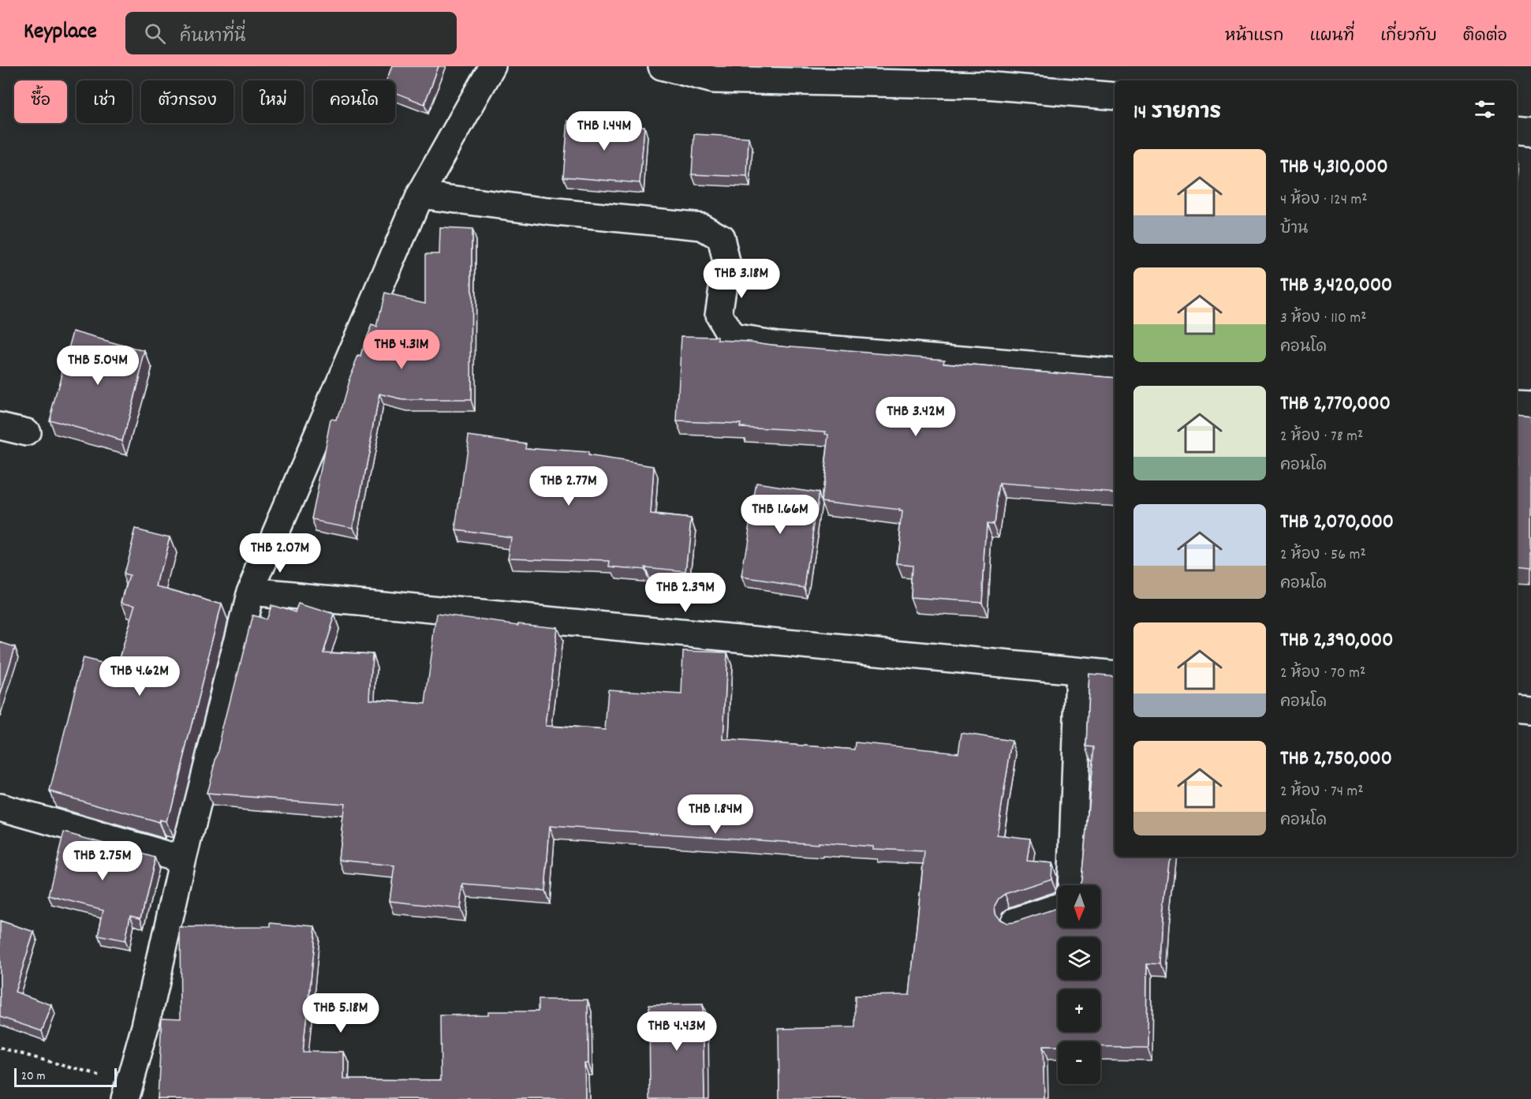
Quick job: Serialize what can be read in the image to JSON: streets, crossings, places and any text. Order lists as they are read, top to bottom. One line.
{"scale_bar":"20 m","north":"bottom","page":{"header":"Keyplace","search":"ค้นหาที่นี่","nav":["หน้าแรก","แผนที่","เกี่ยวกับ","ติดต่อ"],"chip":["ซื้อ","เช่า","ตัวกรอง","ใหม่","คอนโด"],"heading":"14 รายการ","price":["THB 1.44M","THB 3.18M","THB 4.31M","THB 5.04M","THB 3.42M","THB 2.77M","THB 1.66M","THB 2.07M","THB 2.39M","THB 4.62M","THB 1.84M","THB 2.75M","THB 5.18M","THB 4.43M"],"list":[{"name":"THB 4,310,000","note":"4 ห้อง · 124 m² · บ้าน"},{"name":"THB 3,420,000","note":"3 ห้อง · 110 m² · คอนโด"},{"name":"THB 2,770,000","note":"2 ห้อง · 78 m² · คอนโด"},{"name":"THB 2,070,000","note":"2 ห้อง · 56 m² · คอนโด"},{"name":"THB 2,390,000","note":"2 ห้อง · 70 m² · คอนโด"},{"name":"THB 2,750,000","note":"2 ห้อง · 74 m² · คอนโด"}],"map_buttons":["+","−"],"scale":"20 m"}}
